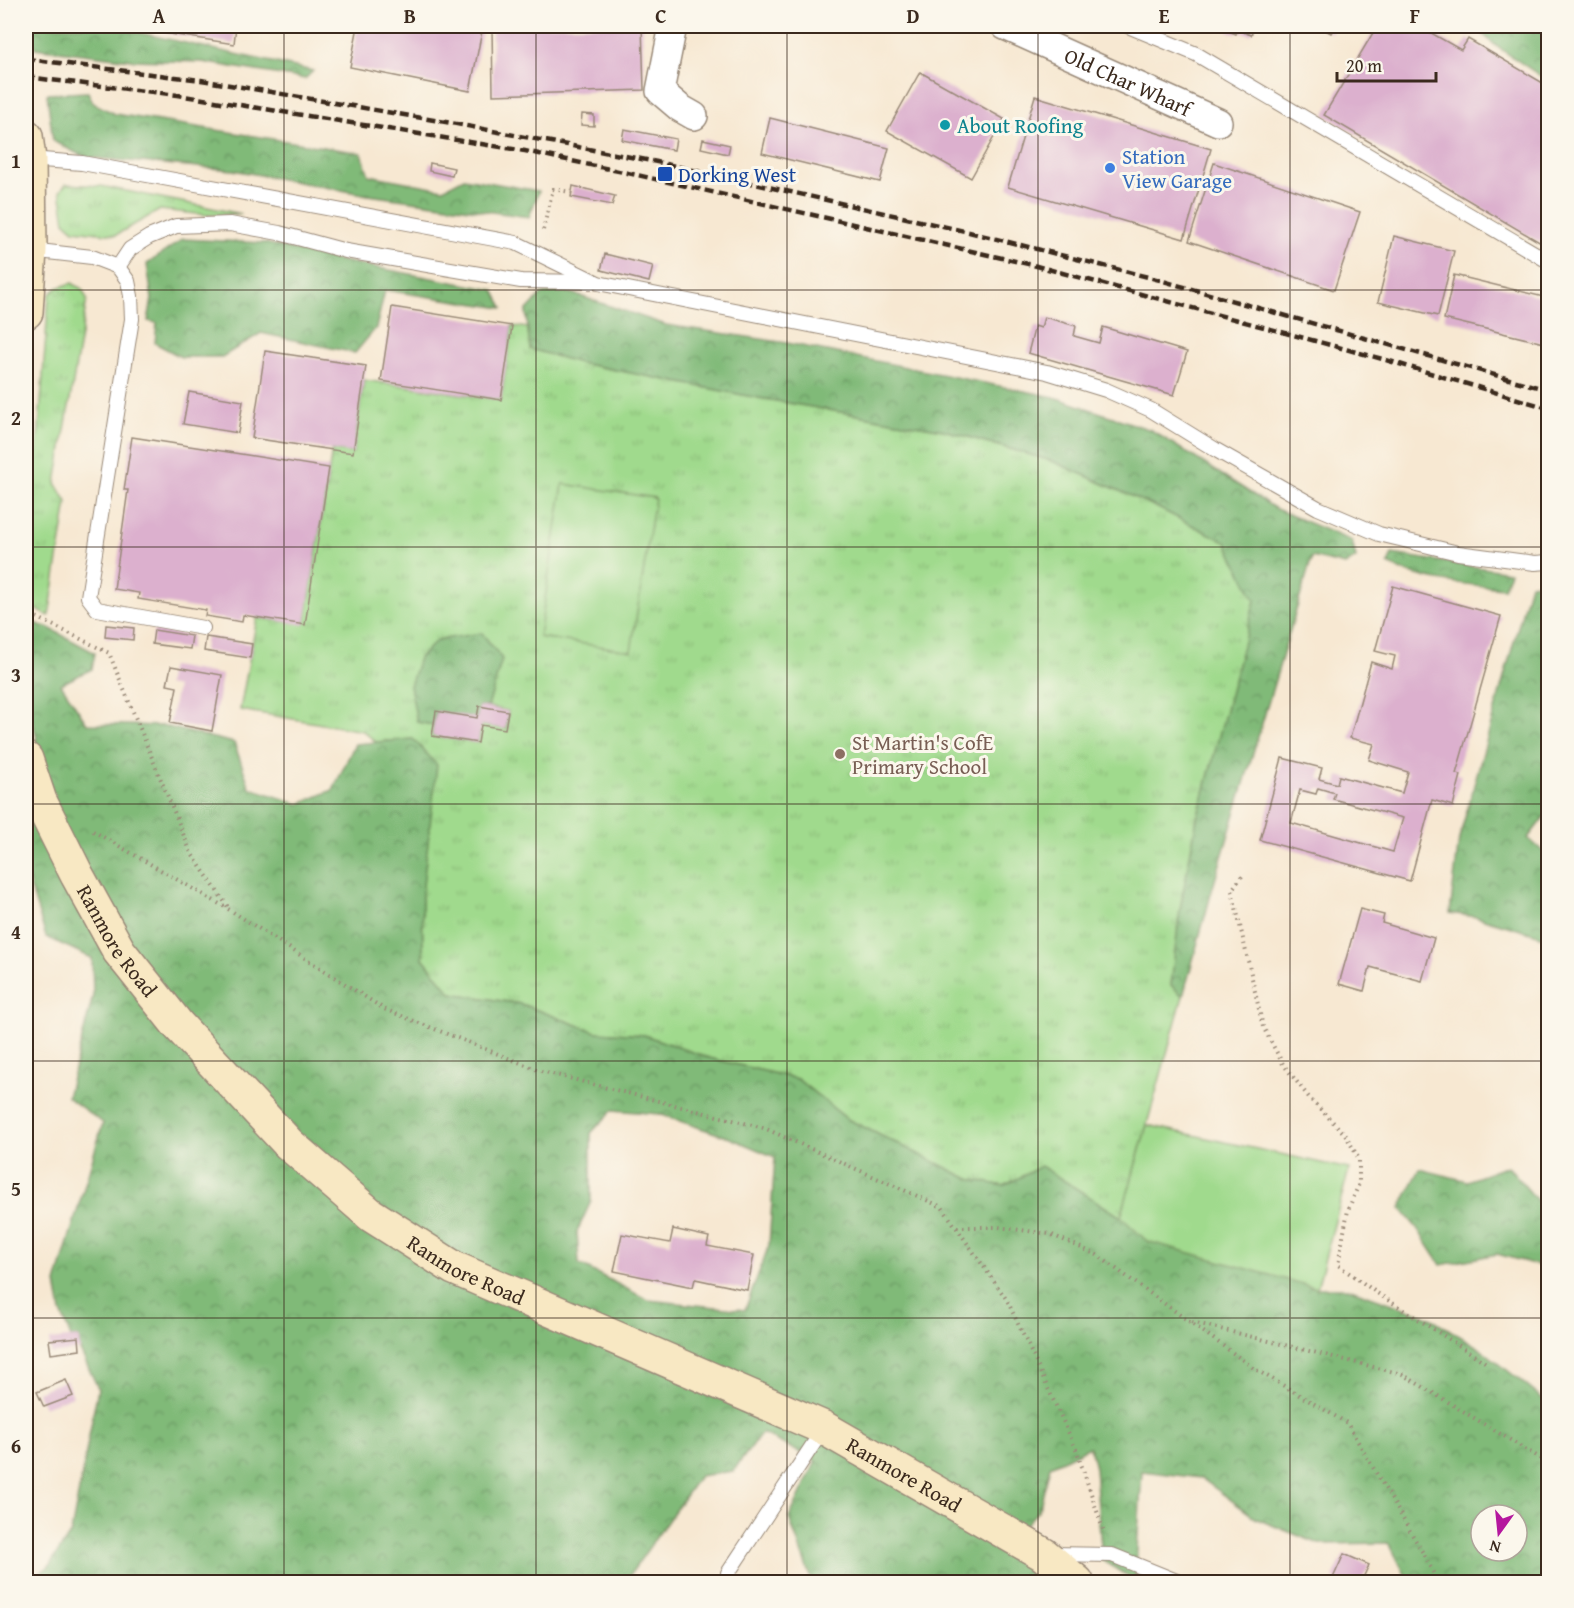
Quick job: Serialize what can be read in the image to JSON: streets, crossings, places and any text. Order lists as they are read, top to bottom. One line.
{"streets":{"street":["Old Char Wharf","Ranmore Road"]},"places":{"other":["About Roofing","Station View Garage","St Martin's CofE Primary School"],"transit":["Dorking West"]},"scale_bar":"20 m","north":"bottom","grid":{"columns":["A","B","C","D","E","F"],"rows":["1","2","3","4","5","6"]}}
